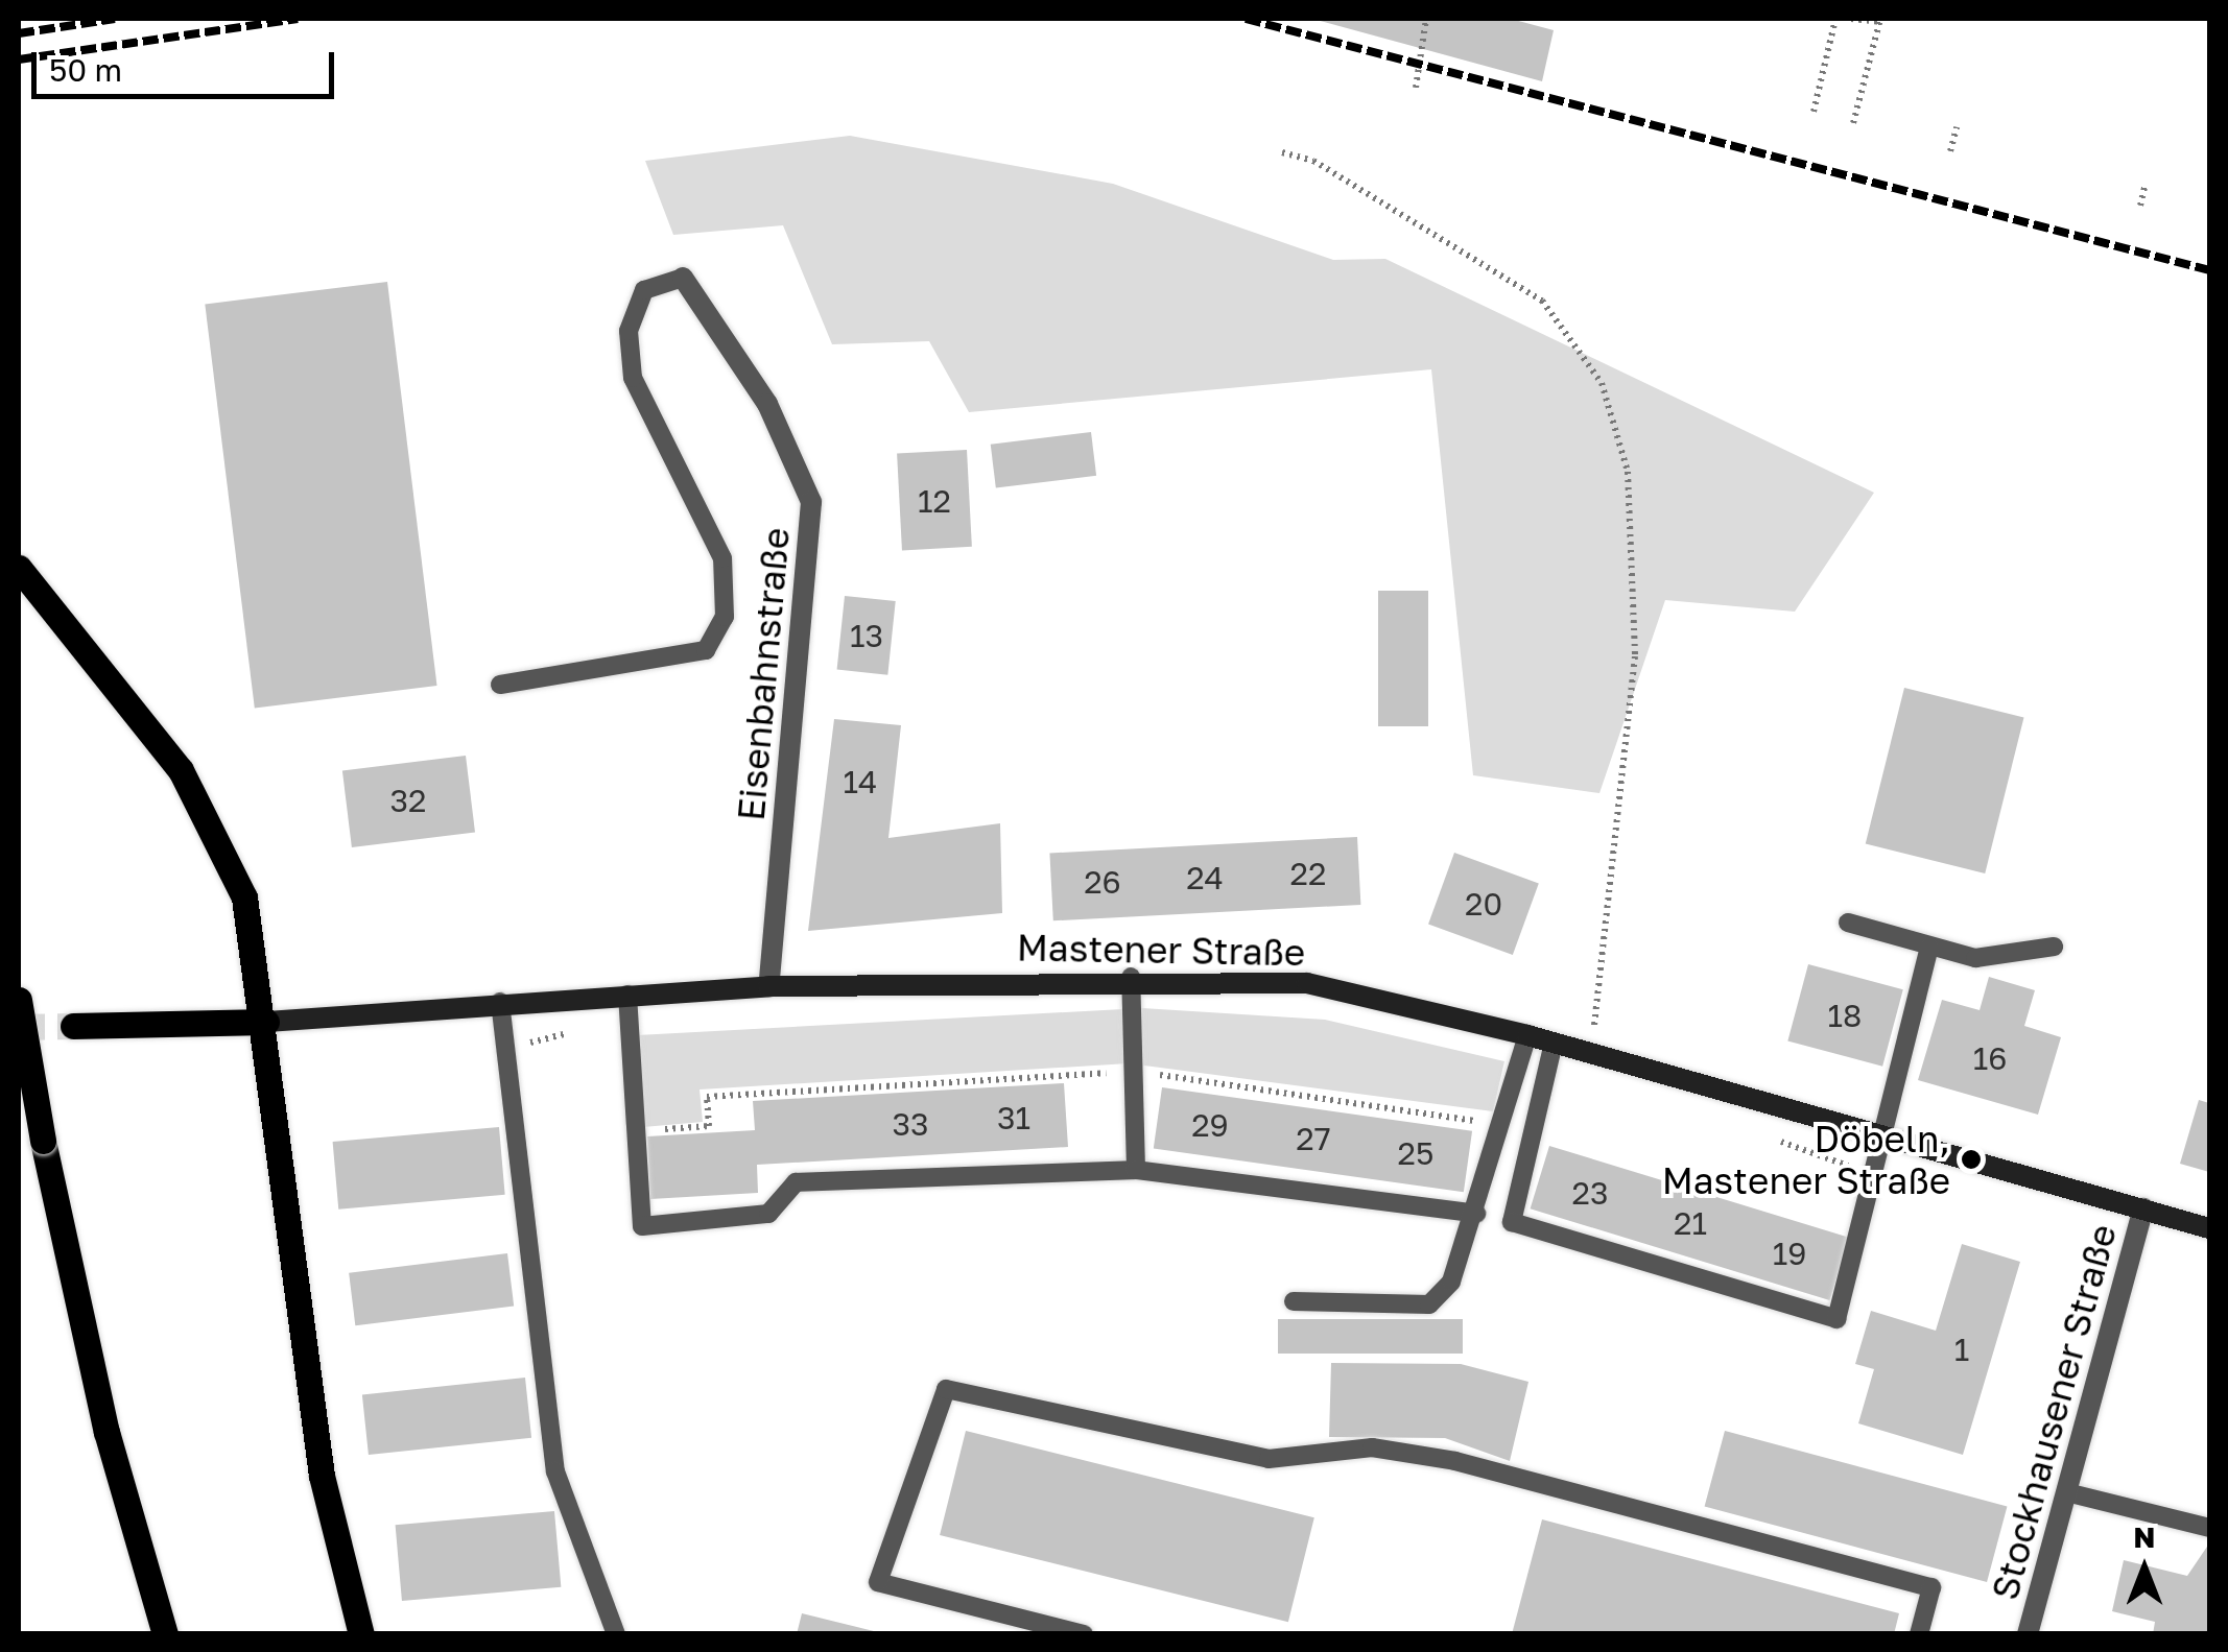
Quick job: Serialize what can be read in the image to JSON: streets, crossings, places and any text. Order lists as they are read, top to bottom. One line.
{"streets":{"main road":["Mastener Straße"],"street":["Eisenbahnstraße","Stockhausener Straße"]},"crossings":[["Eisenbahnstraße","Mastener Straße"],["Mastener Straße","Stockhausener Straße"]],"places":["Döbeln, Mastener Straße"],"house_numbers":["12","13","14","32","22","24","26","20","18","16","31","33","29","27","25","23","21","19","1"],"scale_bar":"50 m","north":"top"}
